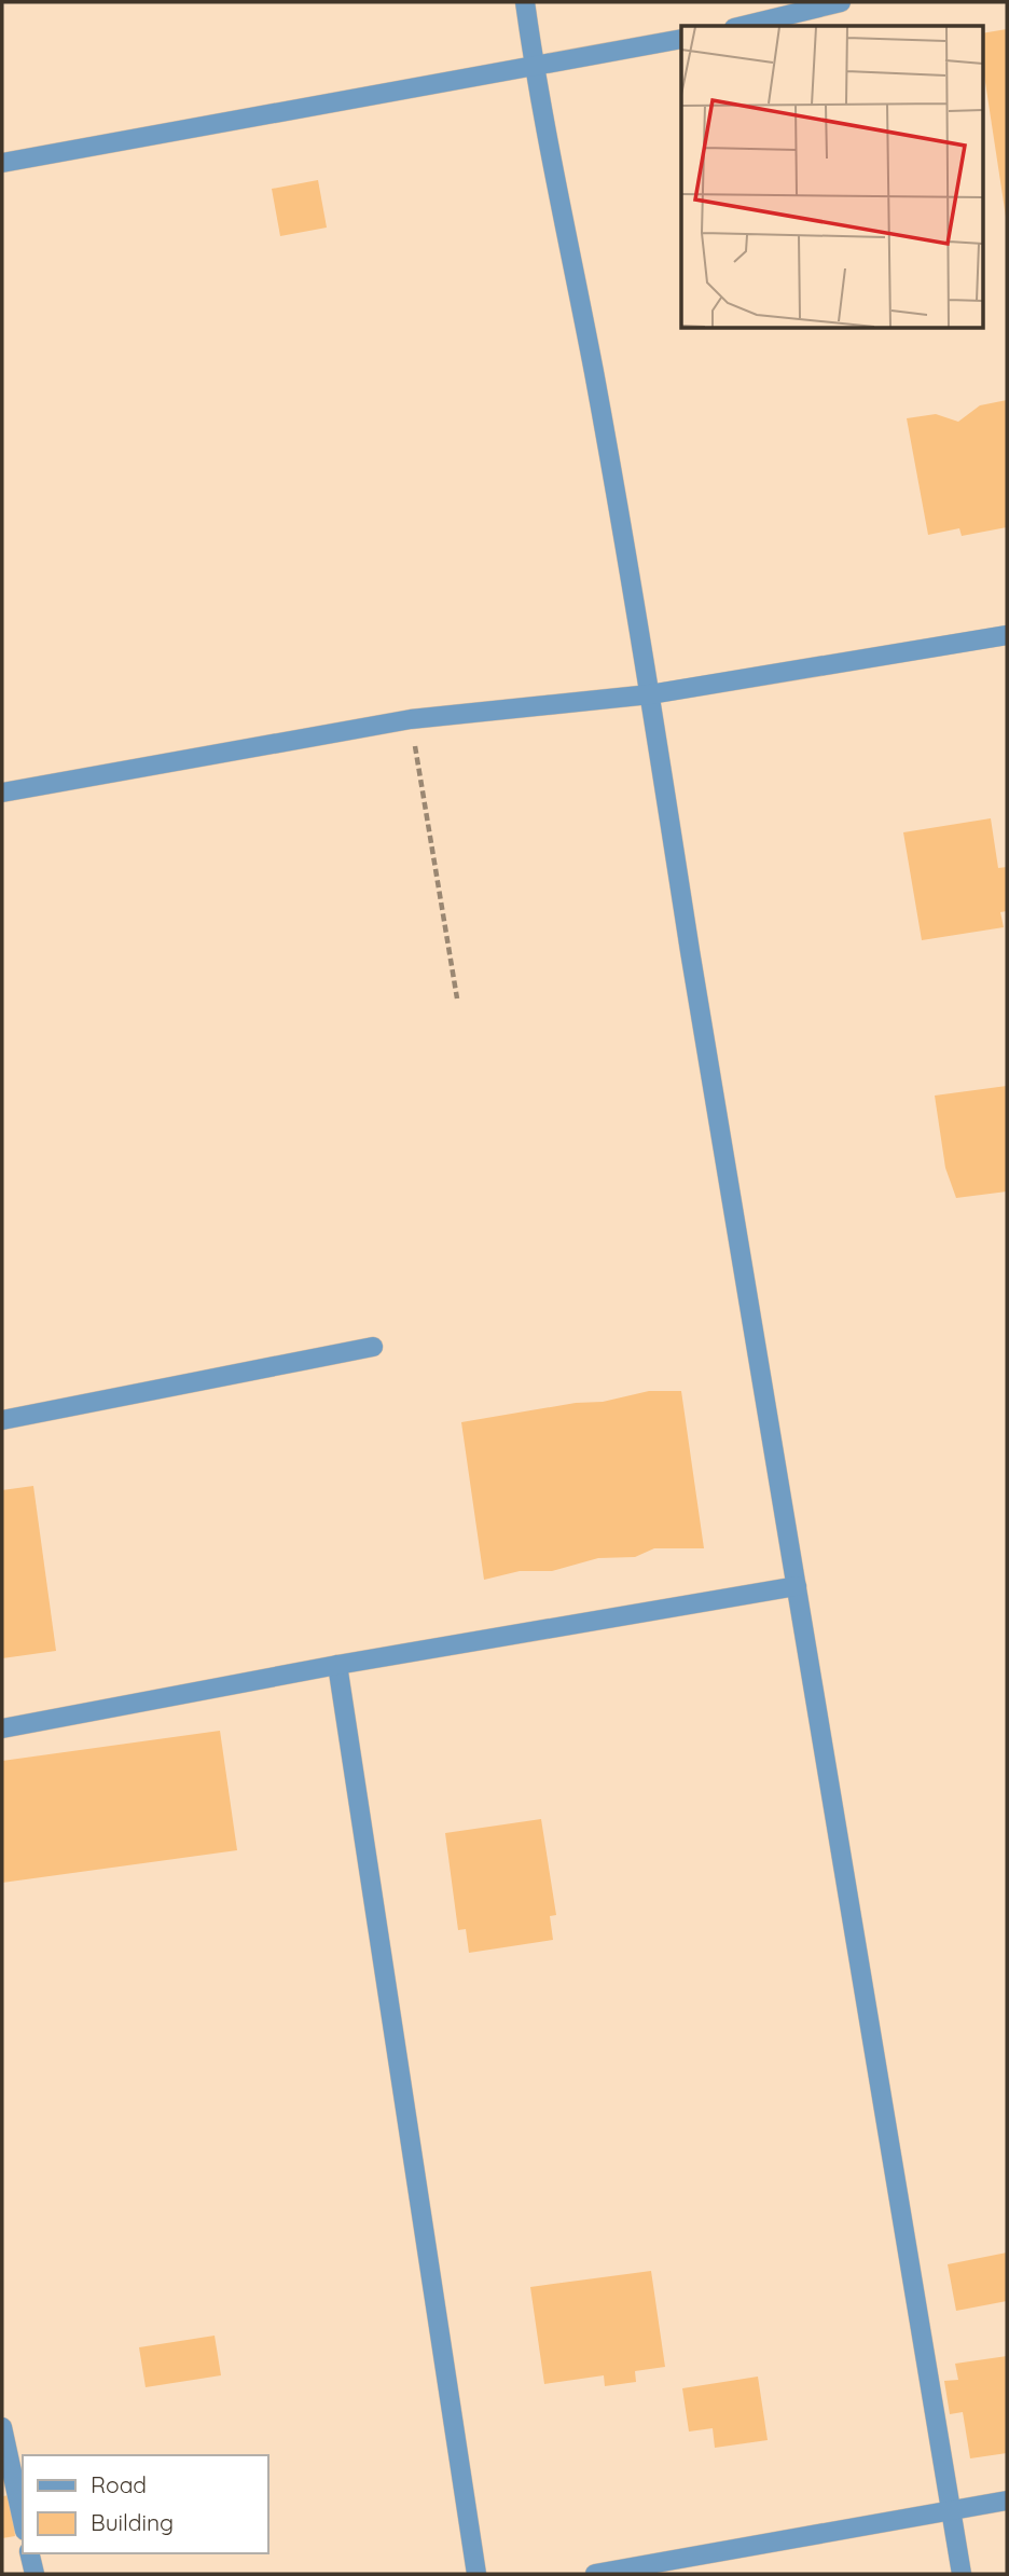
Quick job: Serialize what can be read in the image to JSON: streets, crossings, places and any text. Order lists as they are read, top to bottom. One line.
{"legend":["Road","Building"]}
